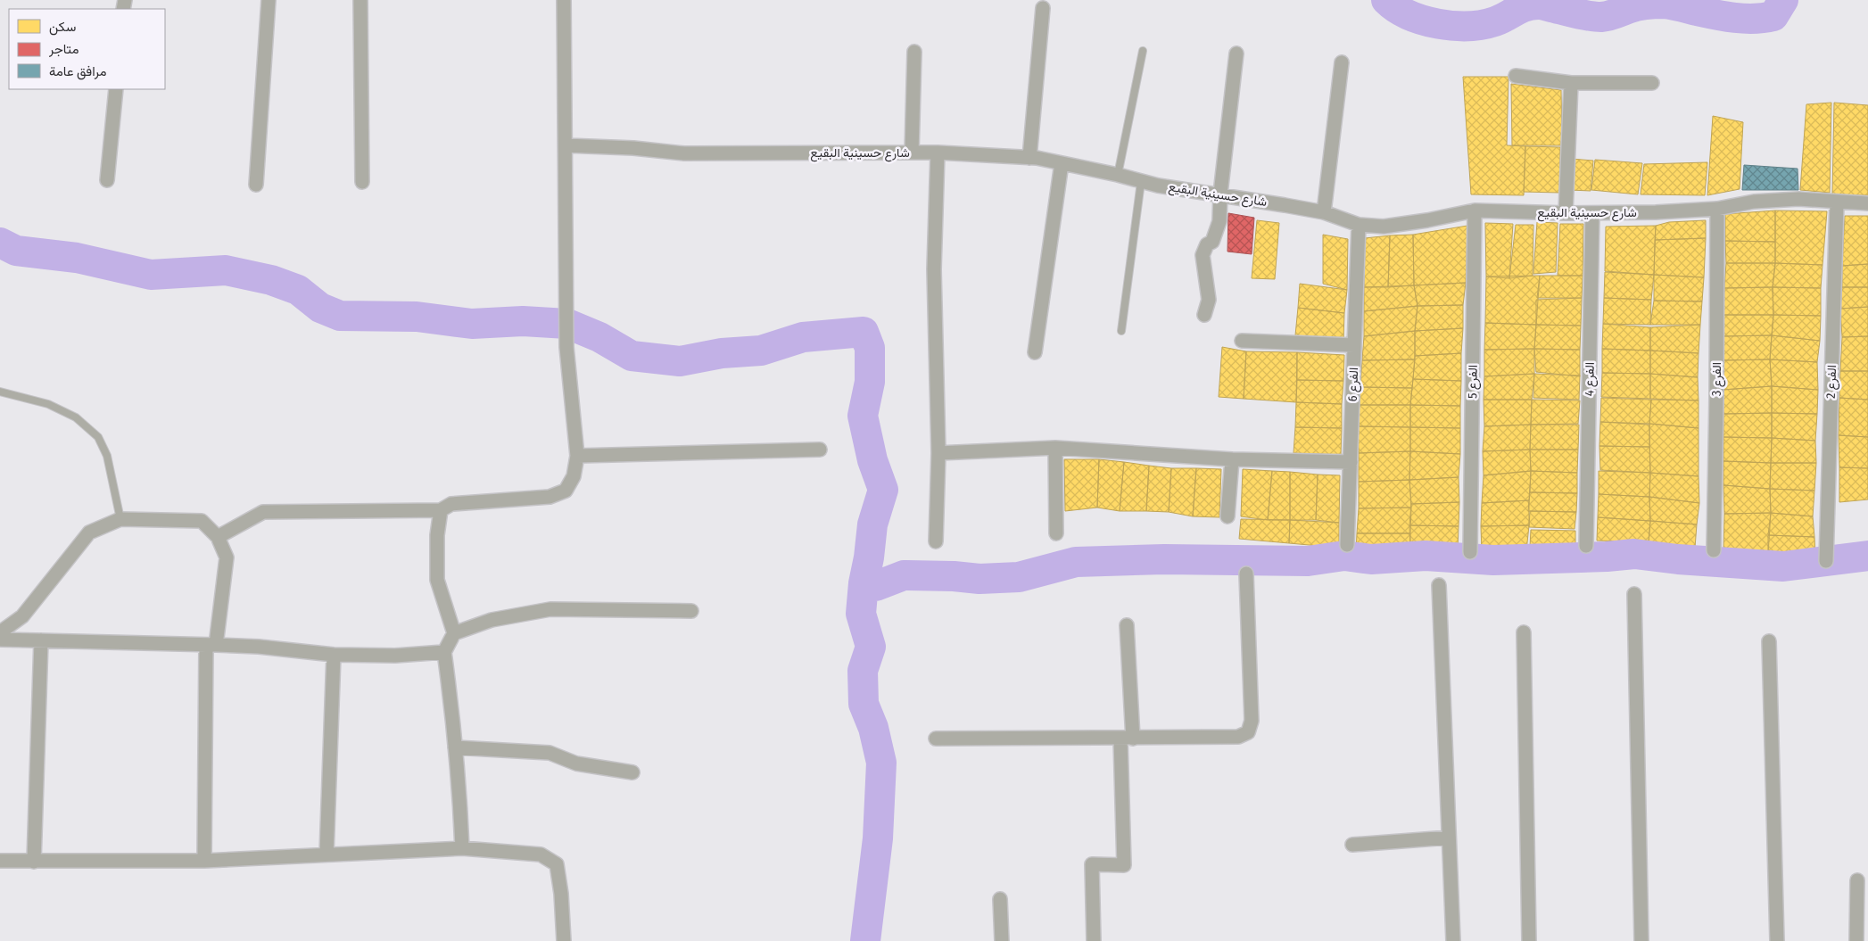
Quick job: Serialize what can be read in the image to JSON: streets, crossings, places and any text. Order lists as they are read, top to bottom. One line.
{"streets":{"street":["شارع حسينية البقيع","الفرع 4","الفرع 3","الفرع 5","الفرع 2","الفرع 6"]},"crossings":[["شارع حسينية البقيع","الفرع 4"],["شارع حسينية البقيع","الفرع 3"],["شارع حسينية البقيع","الفرع 5"],["شارع حسينية البقيع","الفرع 2"],["شارع حسينية البقيع","الفرع 6"]],"legend":["سكن","متاجر","مرافق عامة"]}
